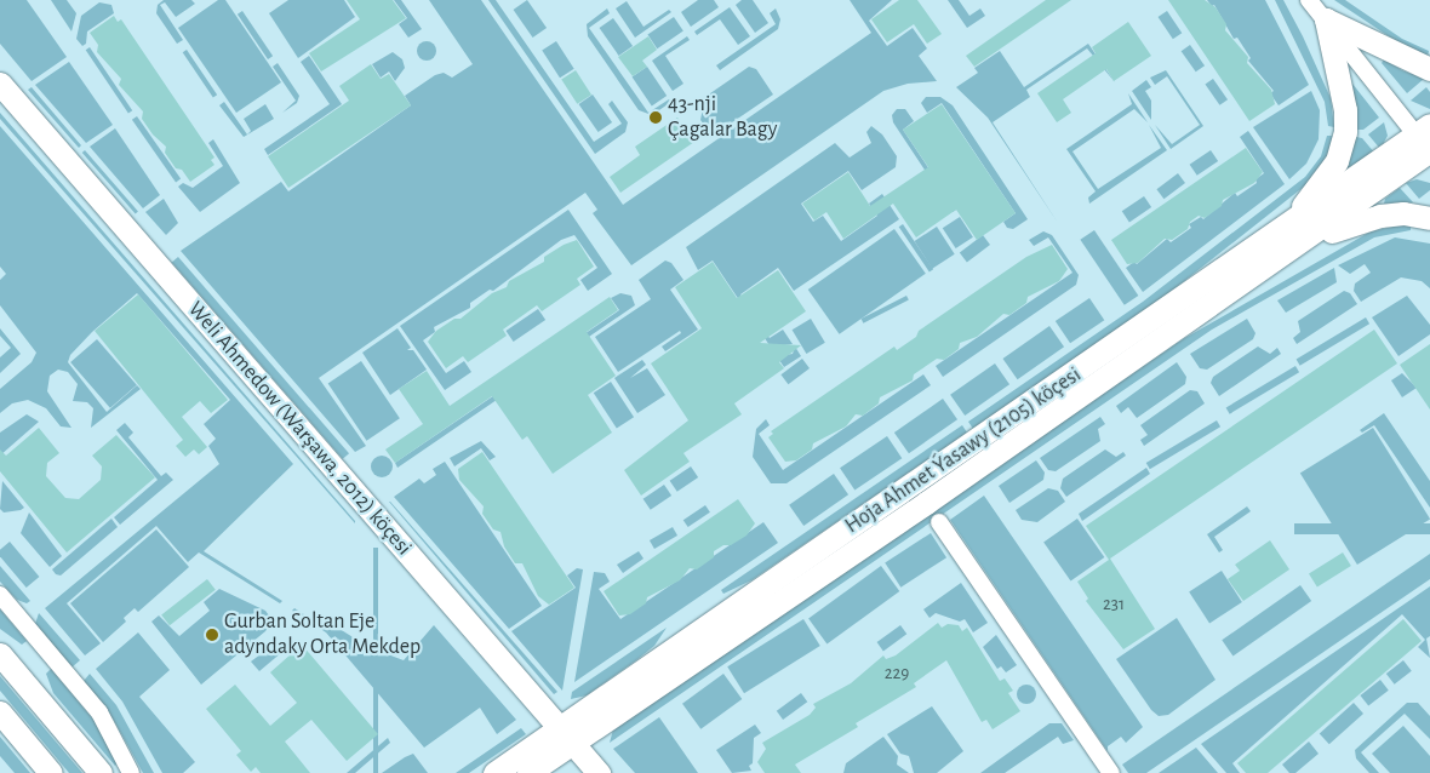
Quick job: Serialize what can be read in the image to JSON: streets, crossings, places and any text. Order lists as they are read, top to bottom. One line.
{"streets":{"main road":["Weli Ahmedow (Warşawa, 2012) köçesi","Hoja Ahmet Ýasawy (2105) köçesi"]},"crossings":[["Weli Ahmedow (Warşawa, 2012) köçesi","Hoja Ahmet Ýasawy (2105) köçesi"]],"places":["43-nji Çagalar Bagy","Gurban Soltan Eje adyndaky Orta Mekdep"],"house_numbers":["231","229"]}
